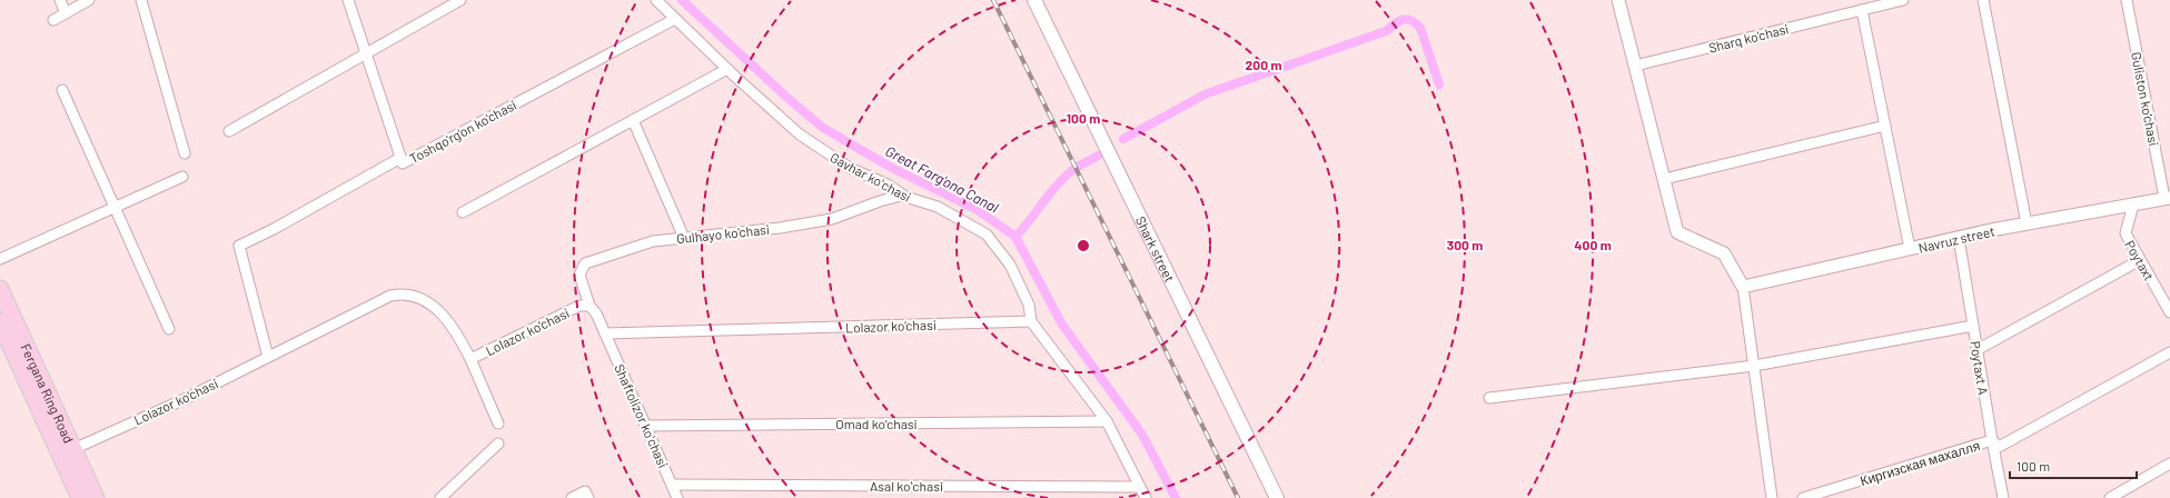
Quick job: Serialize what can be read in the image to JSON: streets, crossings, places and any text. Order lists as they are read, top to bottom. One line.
{"streets":{"highway":["Fergana Ring Road"],"main road":["Shark street"],"street":["Sharq ko'chasi","Guliston ko'chasi","Toshqo'rg'on ko'chasi","Gavhar koʻchasi","Gulhayo ko'chasi","Navruz street","Poytaxt","Lolazor ko'chasi","Poytaxt A","Shaftolizor koʻchasi","Omad ko'chasi","Киргизская махалля","Asal koʻchasi"]},"crossings":[["Guliston ko'chasi","Navruz street"],["Toshqo'rg'on ko'chasi","Gavhar koʻchasi"],["Gavhar koʻchasi","Gulhayo ko'chasi"],["Gavhar koʻchasi","Lolazor ko'chasi"],["Gavhar koʻchasi","Omad ko'chasi"],["Gavhar koʻchasi","Asal koʻchasi"],["Gulhayo ko'chasi","Lolazor ko'chasi"],["Navruz street","Poytaxt"],["Navruz street","Poytaxt A"],["Lolazor ko'chasi","Fergana Ring Road"],["Lolazor ko'chasi","Shaftolizor koʻchasi"],["Poytaxt A","Киргизская махалля"],["Shaftolizor koʻchasi","Omad ko'chasi"],["Shaftolizor koʻchasi","Asal koʻchasi"]],"water":["Great Farg'ona Canal"],"scale_bar":"100 m","rings":["200 m","100 m","300 m","400 m"]}
